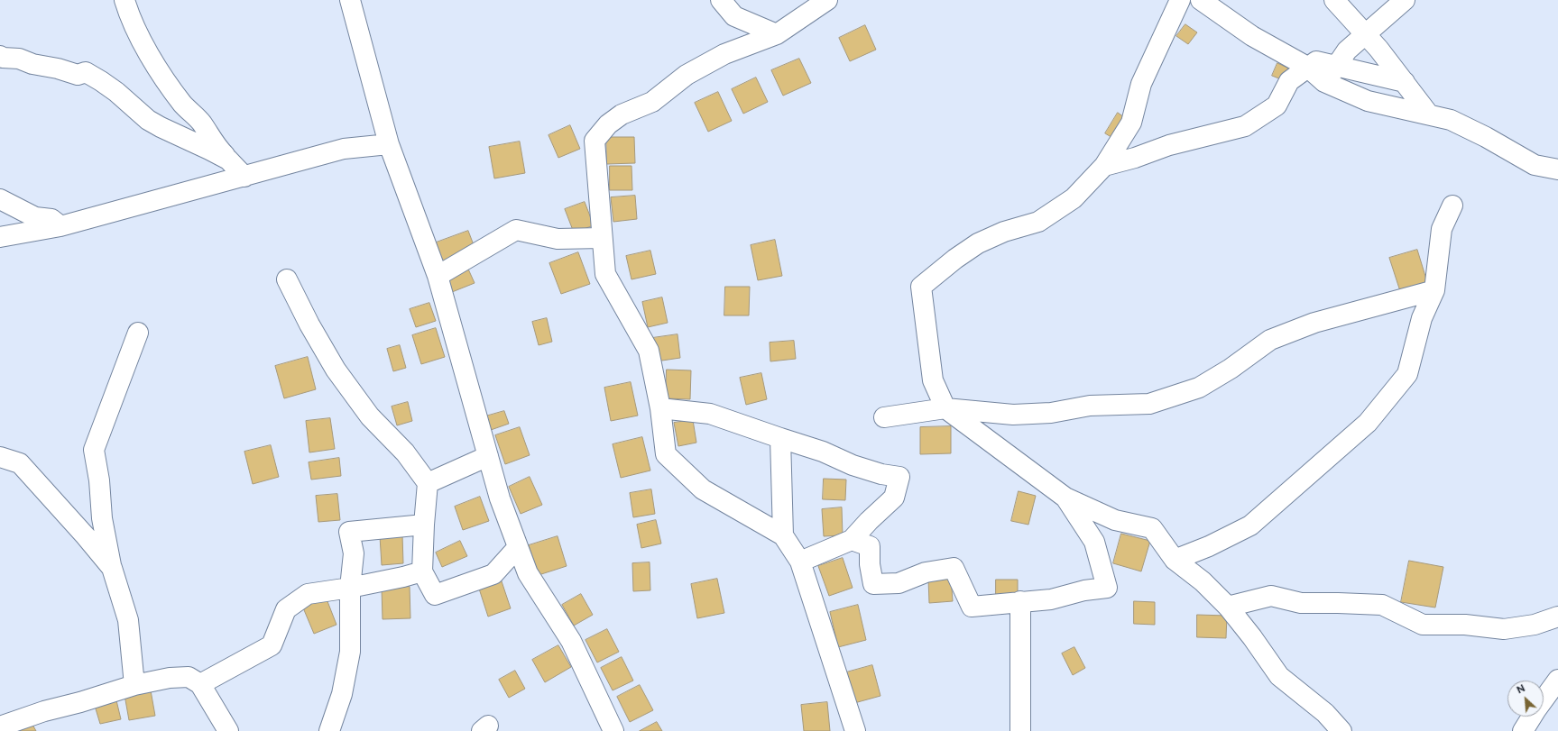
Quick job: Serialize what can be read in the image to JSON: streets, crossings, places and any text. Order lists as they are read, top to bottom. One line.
{"north":"top left"}
